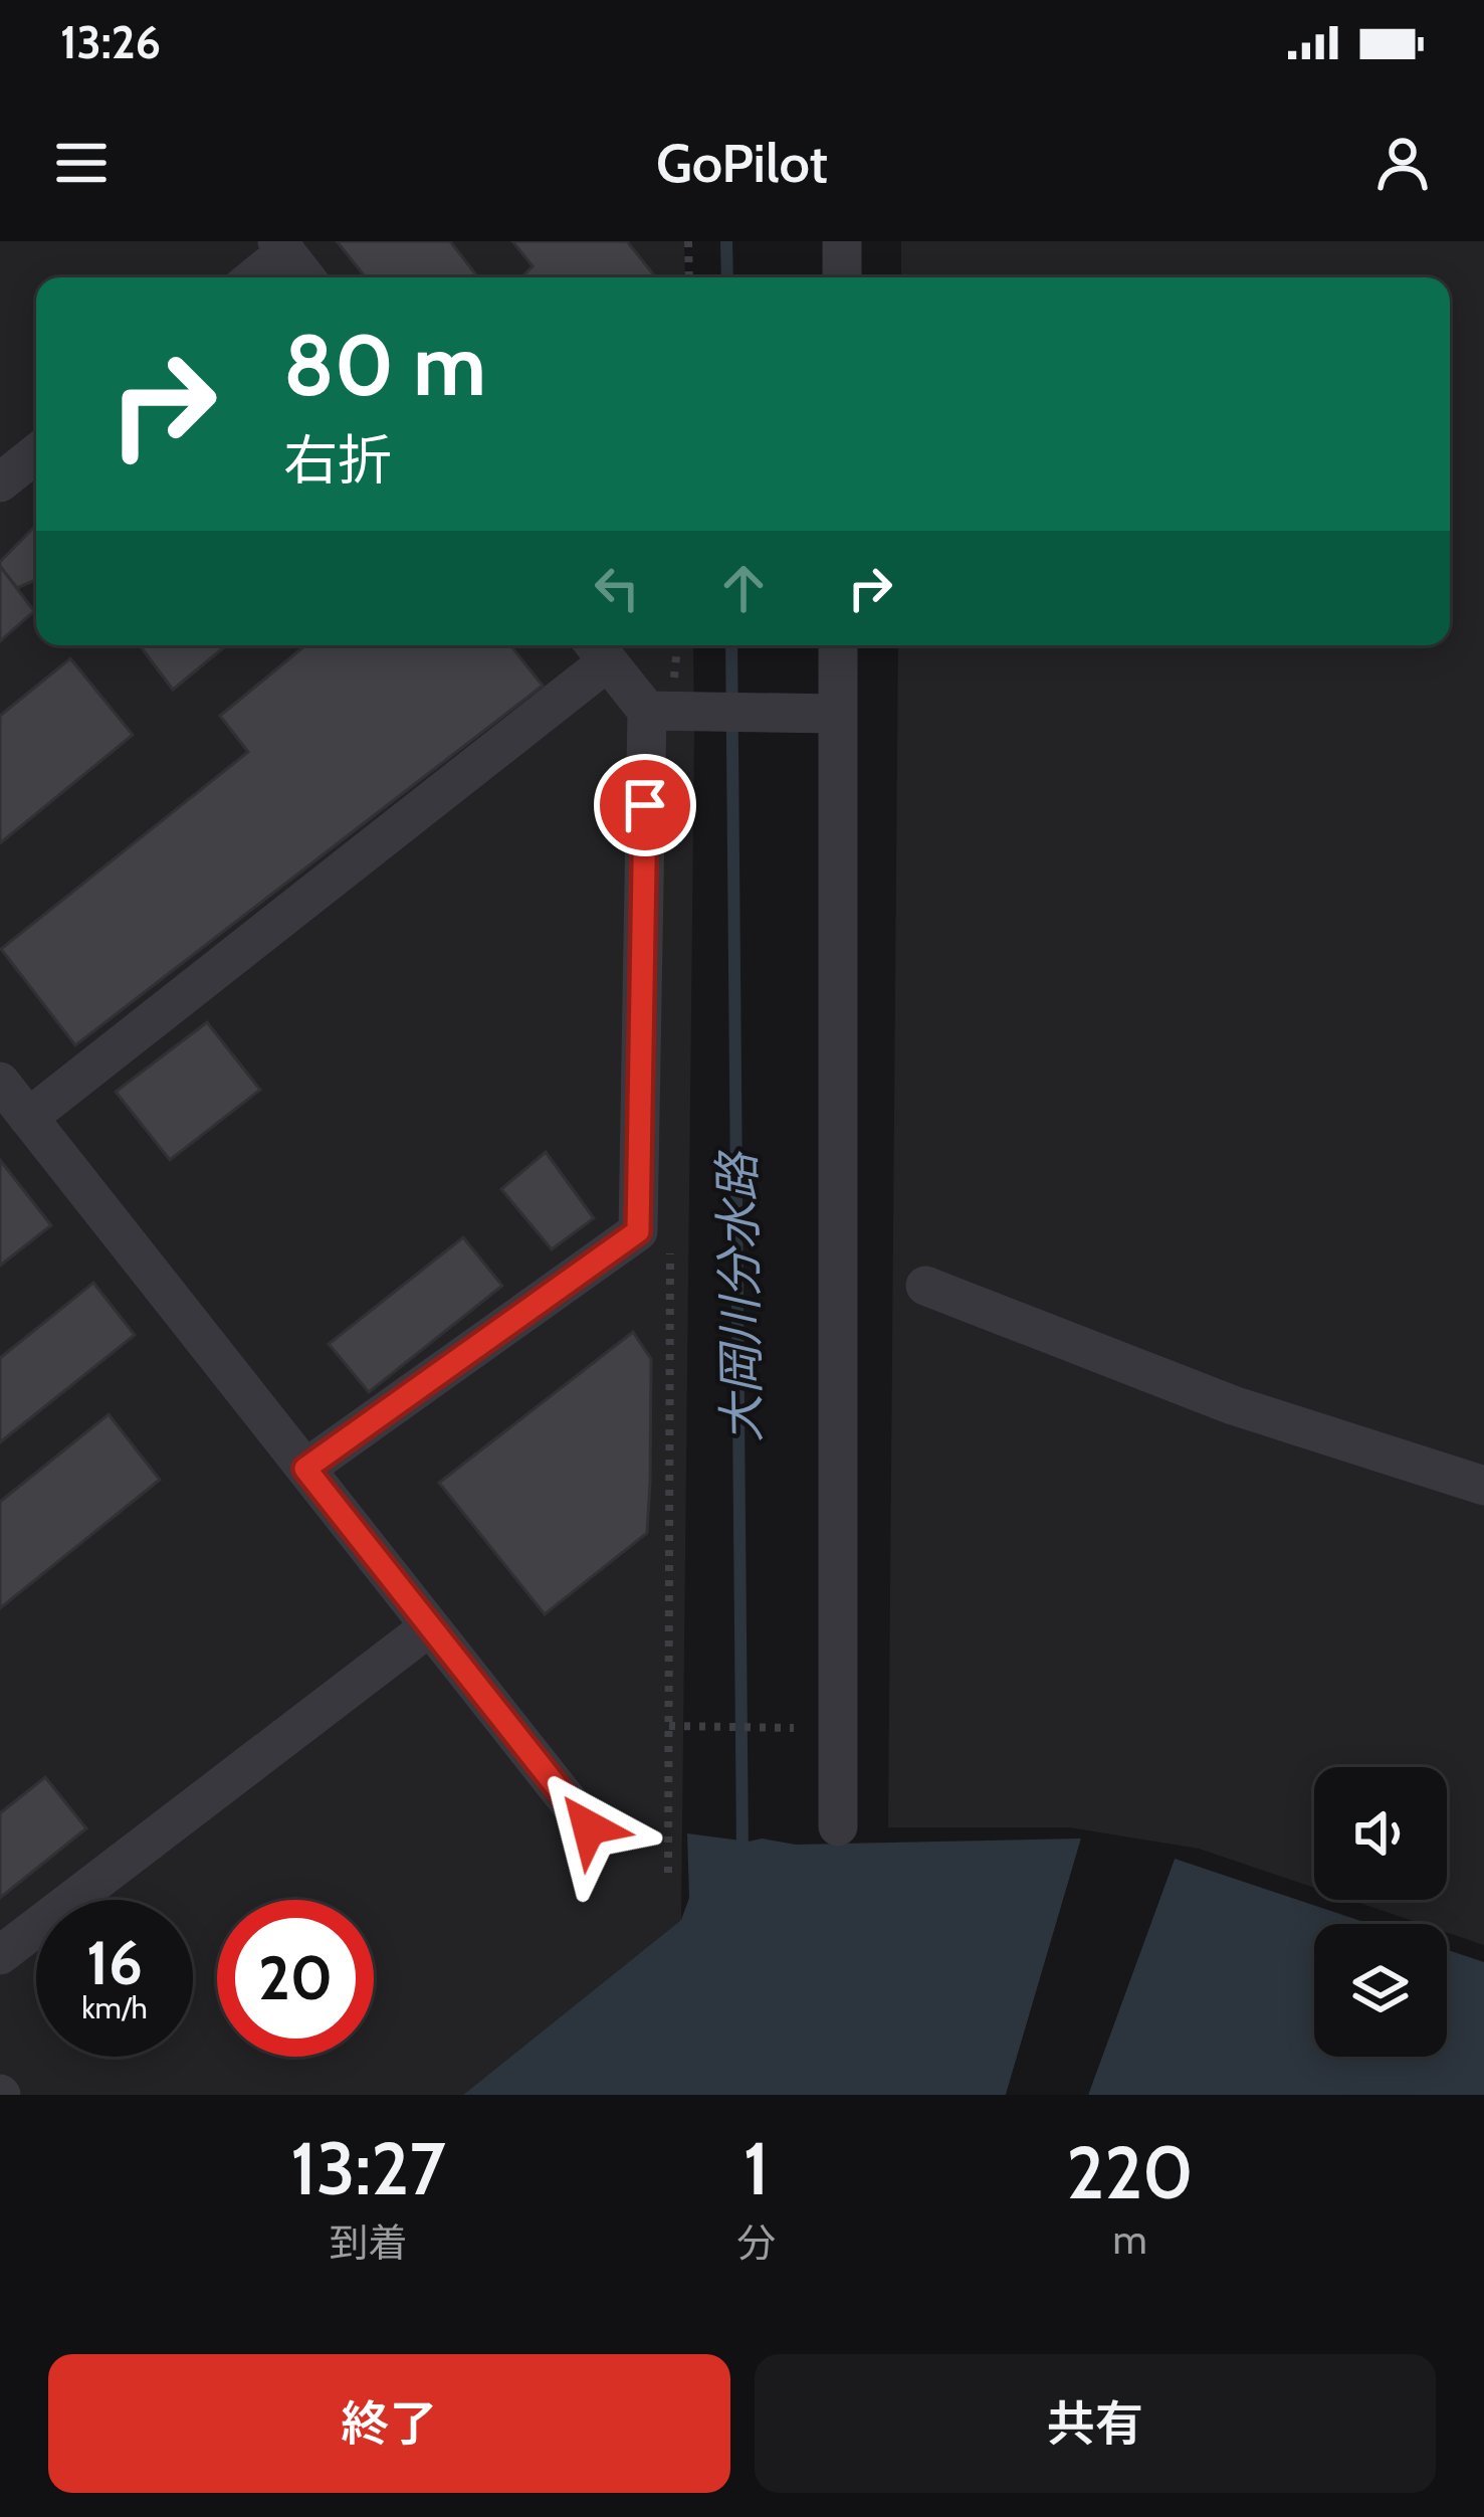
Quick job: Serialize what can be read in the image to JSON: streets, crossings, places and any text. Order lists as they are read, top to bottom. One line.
{"water":["大岡川分水路"],"page":{"status":"13:26","header":"GoPilot","turn":["80 m","右折"],"speed":"16 km/h","limit":"20","eta":["13:27","到着","1","分","220","m"],"buttons":["終了","共有"]}}
